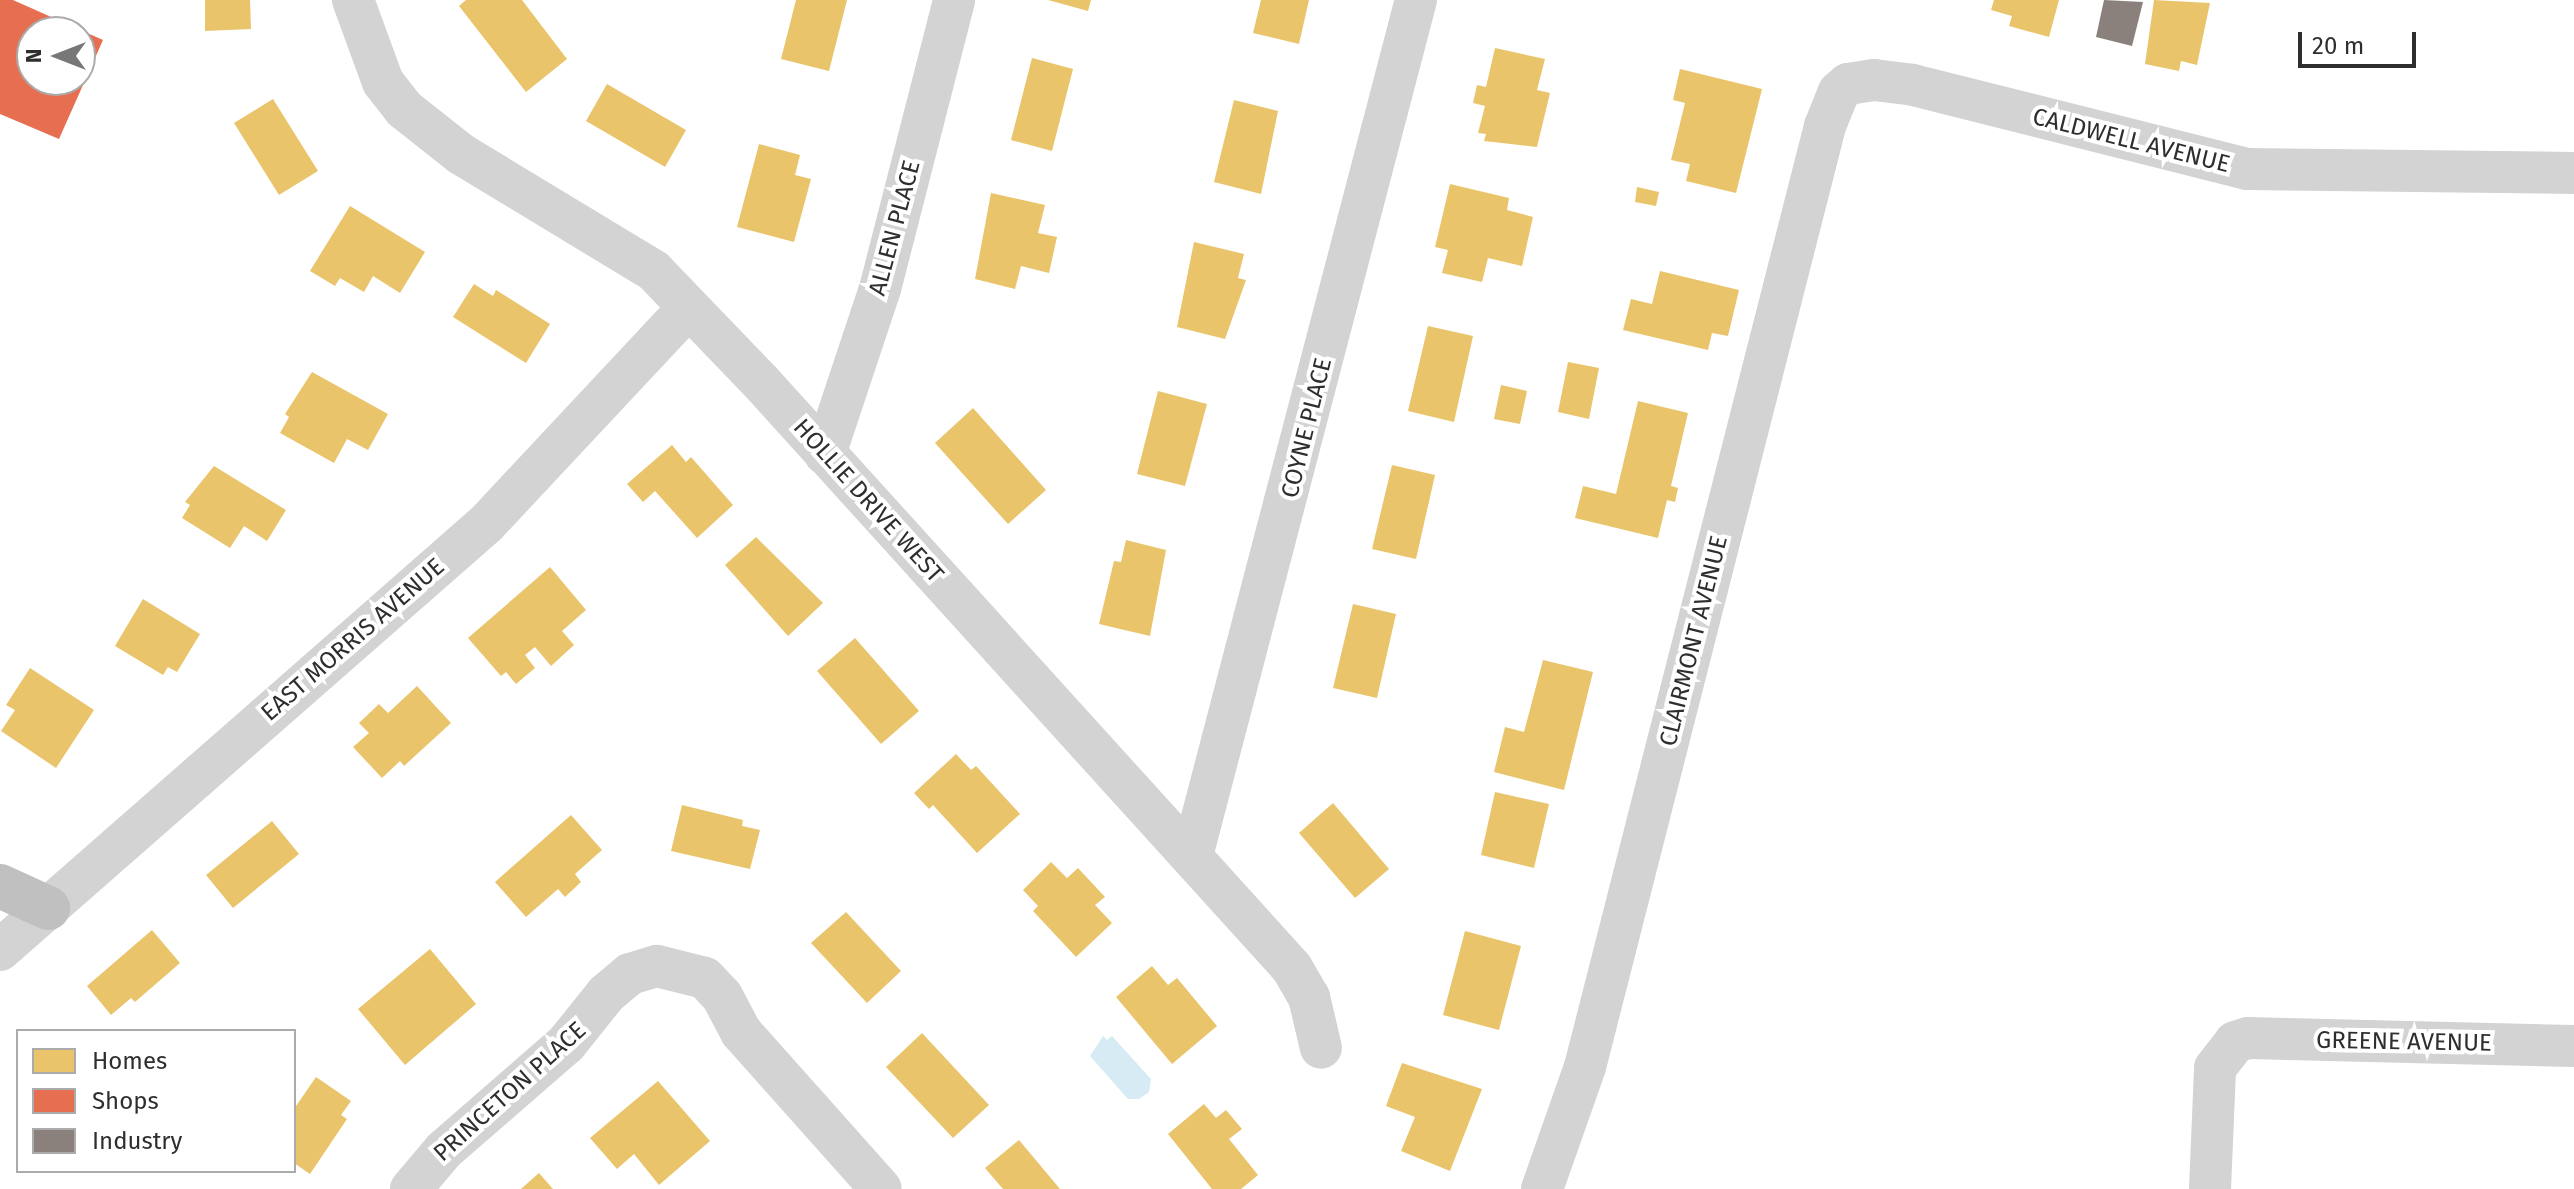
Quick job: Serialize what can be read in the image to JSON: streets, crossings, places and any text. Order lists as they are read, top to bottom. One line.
{"streets":{"street":["CALDWELL AVENUE","ALLEN PLACE","COYNE PLACE","HOLLIE DRIVE WEST","EAST MORRIS AVENUE","CLAIRMONT AVENUE","GREENE AVENUE","PRINCETON PLACE"]},"crossings":[["CALDWELL AVENUE","CLAIRMONT AVENUE"],["ALLEN PLACE","HOLLIE DRIVE WEST"],["COYNE PLACE","HOLLIE DRIVE WEST"],["HOLLIE DRIVE WEST","EAST MORRIS AVENUE"]],"legend":["Homes","Shops","Industry"],"scale_bar":"20 m","north":"left"}
